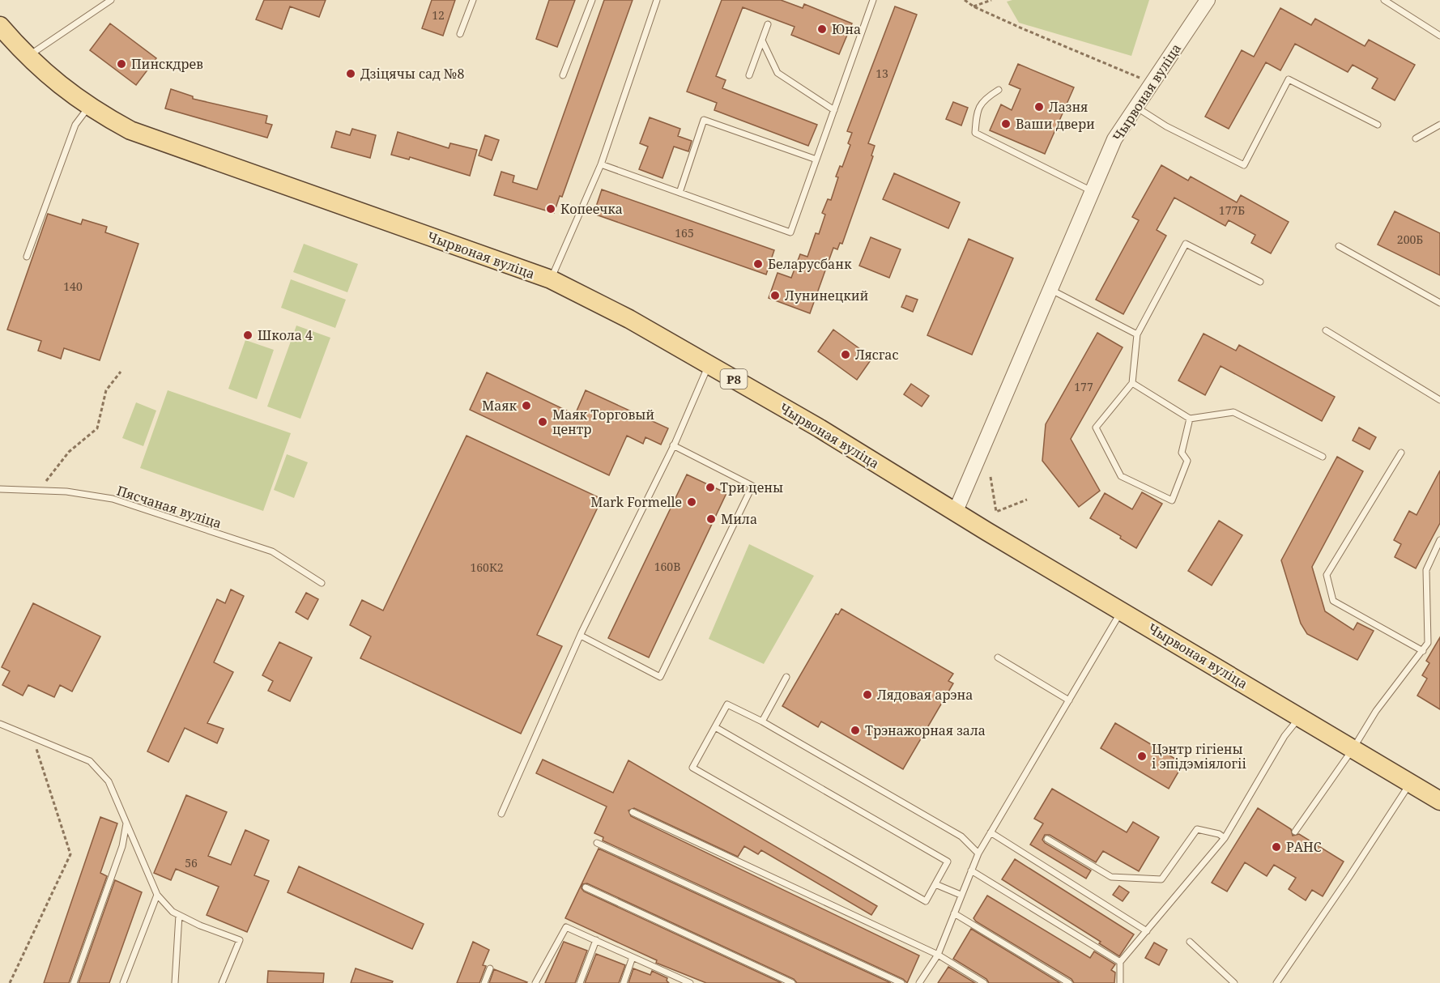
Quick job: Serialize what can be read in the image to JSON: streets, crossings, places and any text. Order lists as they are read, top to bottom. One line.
{"streets":{"main road":["Чырвоная вуліца","Р8"],"lane":["Пясчаная вуліца"]},"places":["Юна","Пинскдрев","Дзіцячы сад №8","Лазня","Ваши двери","Копеечка","Беларусбанк","Лунинецкий","Школа 4","Лясгас","Маяк","Маяк Торговый центр","Три цены","Mark Formelle","Мила","Лядовая арэна","Трэнажорная зала","Цэнтр гігіены і эпідэміялогіі","РАНС"],"house_numbers":["12","13","177Б","165","200Б","140","177","160В","160К2","56"]}
